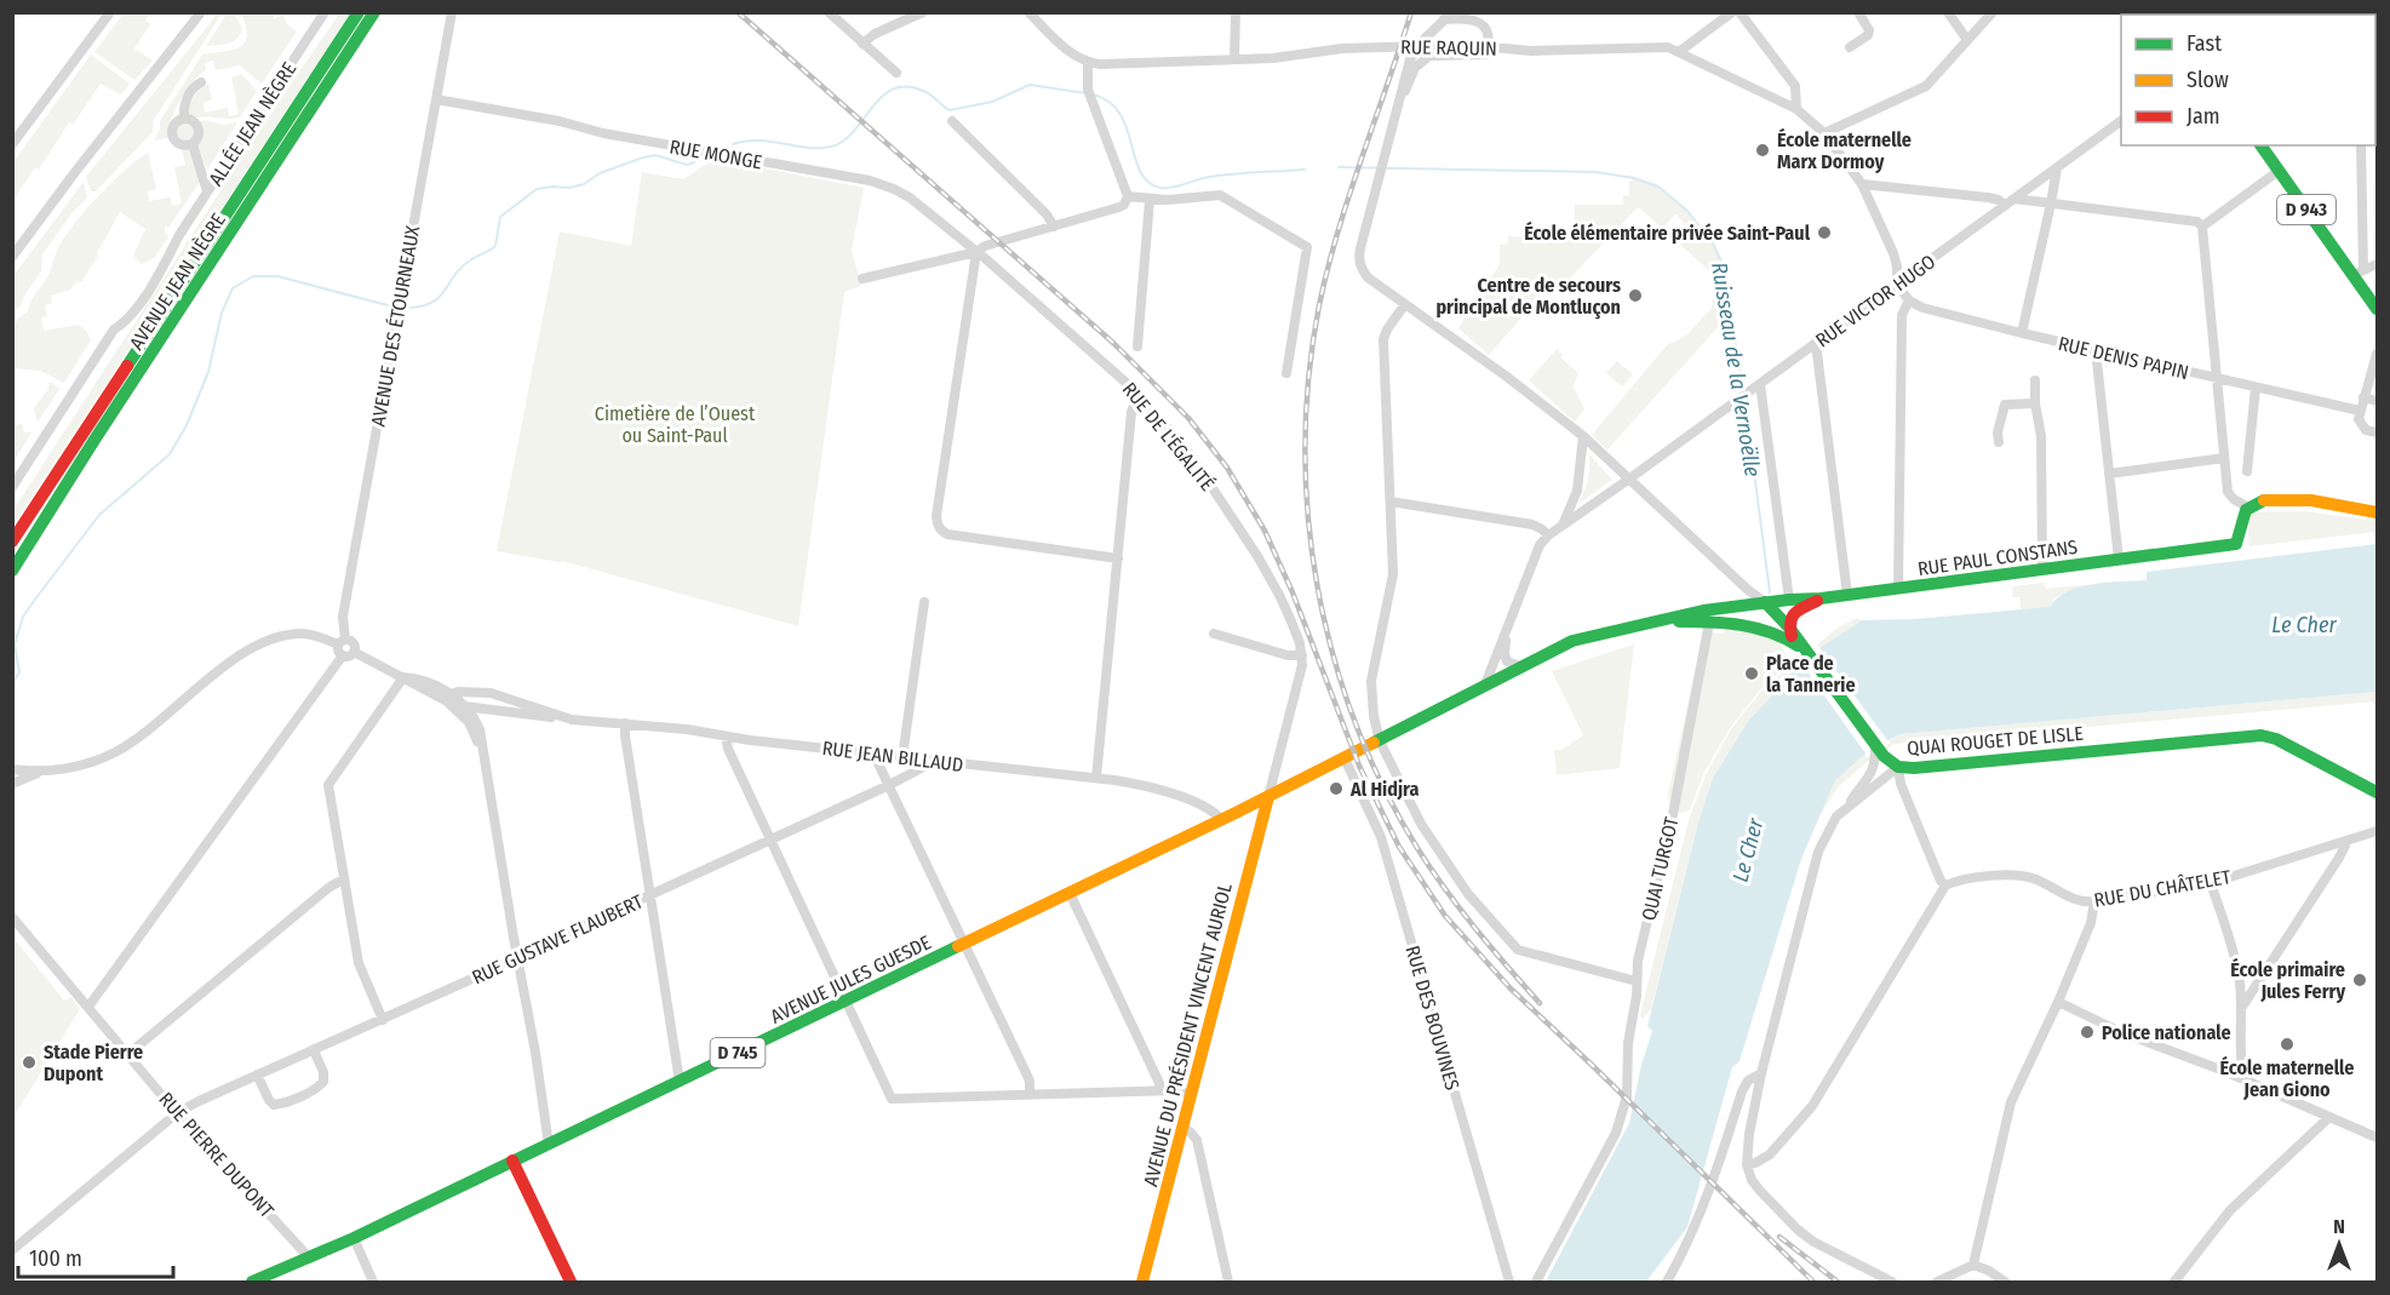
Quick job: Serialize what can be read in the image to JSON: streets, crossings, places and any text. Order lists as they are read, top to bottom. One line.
{"streets":{"main road":["D 943","AVENUE JEAN NÈGRE","RUE PAUL CONSTANS","QUAI ROUGET DE LISLE","AVENUE JULES GUESDE","AVENUE DU PRÉSIDENT VINCENT AURIOL","D 745"],"street":["RUE RAQUIN","ALLÉE JEAN NÈGRE","RUE MONGE","RUE VICTOR HUGO","AVENUE DES ÉTOURNEAUX","RUE DENIS PAPIN","RUE DE L'ÉGALITÉ","RUE JEAN BILLAUD","QUAI TURGOT","RUE DU CHÂTELET","RUE GUSTAVE FLAUBERT","RUE DES BOUVINES","RUE PIERRE DUPONT"]},"crossings":[["RUE RAQUIN","RUE VICTOR HUGO"],["RUE MONGE","AVENUE DES ÉTOURNEAUX"],["RUE MONGE","RUE DE L'ÉGALITÉ"],["RUE PAUL CONSTANS","AVENUE JULES GUESDE"],["RUE JEAN BILLAUD","RUE GUSTAVE FLAUBERT"],["RUE JEAN BILLAUD","AVENUE JULES GUESDE"],["RUE GUSTAVE FLAUBERT","RUE PIERRE DUPONT"],["AVENUE JULES GUESDE","RUE DES BOUVINES"],["AVENUE JULES GUESDE","AVENUE DU PRÉSIDENT VINCENT AURIOL"],["AVENUE JULES GUESDE","RUE PIERRE DUPONT"]],"water":["Ruisseau de la Vernoëlle","Le Cher"],"parks":["Cimetière de l’Ouest ou Saint-Paul"],"places":["École maternelle Marx Dormoy","École élémentaire privée Saint-Paul","Centre de secours principal de Montluçon","Place de la Tannerie","Al Hidjra","École primaire Jules Ferry","Police nationale","École maternelle Jean Giono","Stade Pierre Dupont"],"legend":["Fast","Slow","Jam"],"scale_bar":"100 m","north":"top"}
